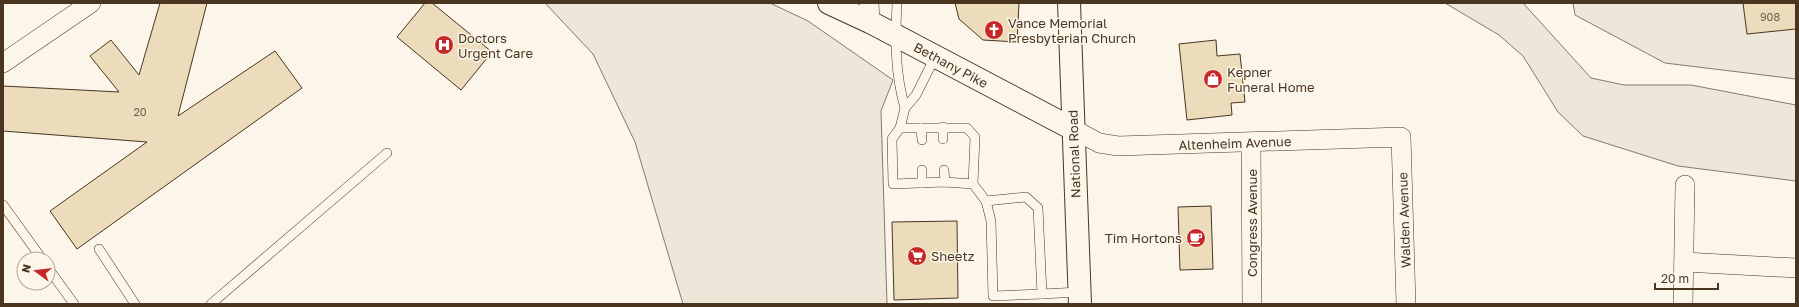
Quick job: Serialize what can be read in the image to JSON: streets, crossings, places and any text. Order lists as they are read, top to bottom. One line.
{"streets":{"main road":["Bethany Pike","National Road"],"street":["Altenheim Avenue","Walden Avenue","Congress Avenue"]},"crossings":[["Bethany Pike","Altenheim Avenue"],["Bethany Pike","National Road"],["Altenheim Avenue","National Road"],["Altenheim Avenue","Walden Avenue"],["Altenheim Avenue","Congress Avenue"]],"places":{"church":["Vance Memorial Presbyterian Church"],"hospital":["Doctors Urgent Care"],"shop":["Kepner Funeral Home"],"cafe":["Tim Hortons"],"supermarket":["Sheetz"]},"house_numbers":["908","20"],"scale_bar":"20 m","north":"left"}
